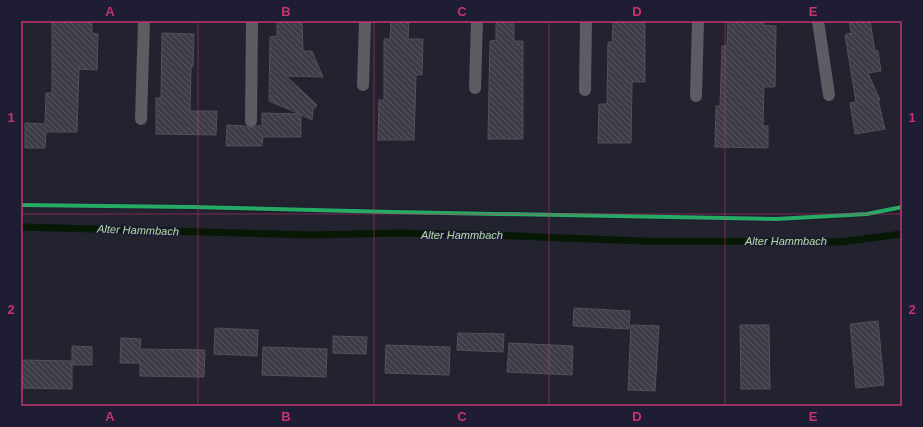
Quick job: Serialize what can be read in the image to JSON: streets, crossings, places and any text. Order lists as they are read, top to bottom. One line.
{"water":["Alter Hammbach"],"grid":{"columns":["A","B","C","D","E"],"rows":["1","2"]}}
